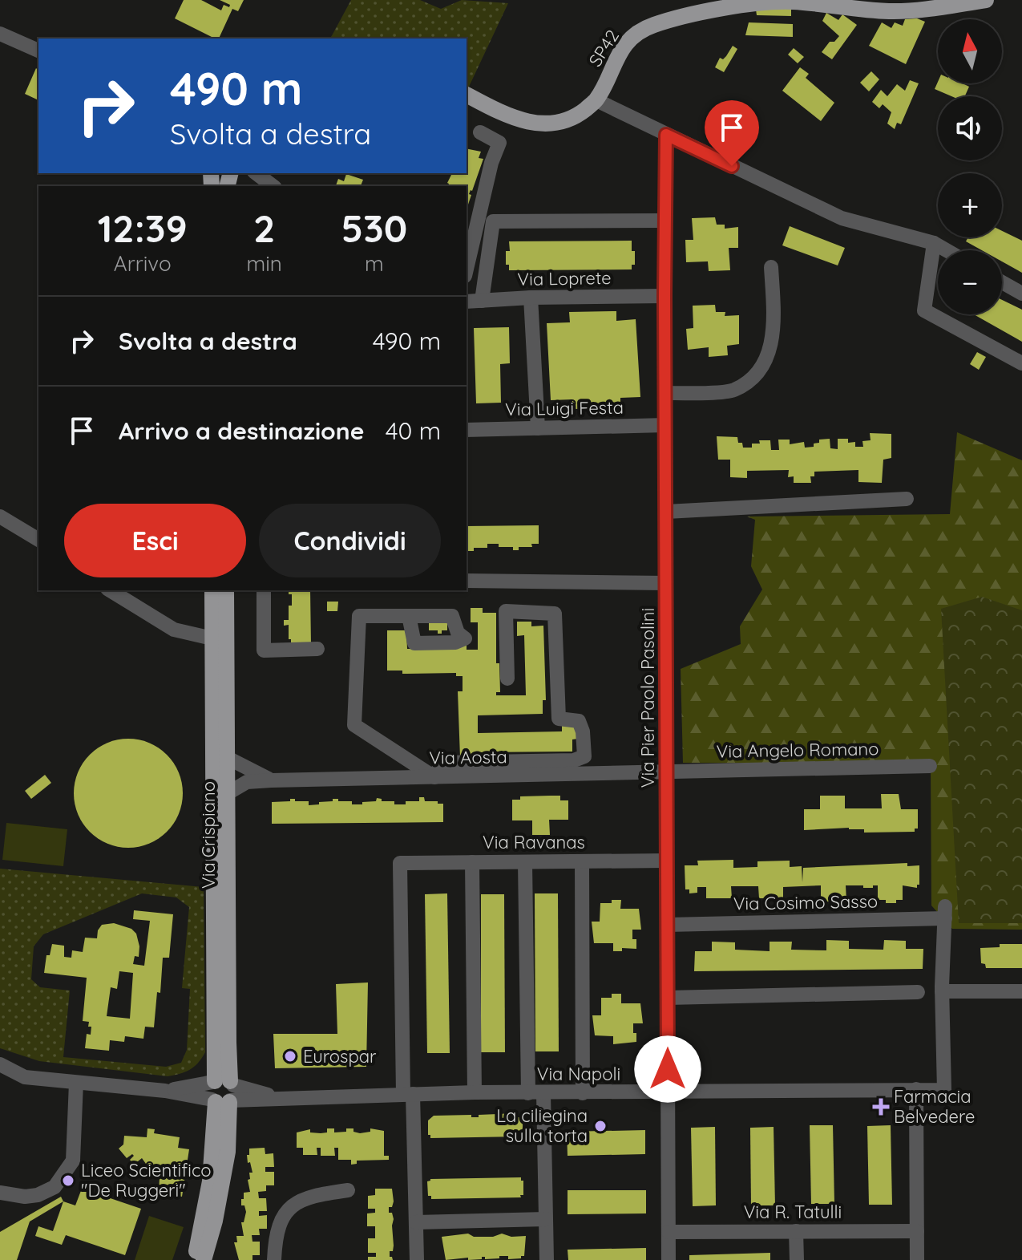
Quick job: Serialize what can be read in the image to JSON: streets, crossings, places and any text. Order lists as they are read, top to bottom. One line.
{"streets":{"main road":["SP42","Via Crispiano"],"street":["Via Loprete","Via Luigi Festa","Via Pier Paolo Pasolini","Via Angelo Romano","Via Aosta","Via Ravanas","Via Cosimo Sasso","Via Napoli","Via R. Tatulli"]},"crossings":[["Via Loprete","Via Pier Paolo Pasolini"],["Via Luigi Festa","Via Pier Paolo Pasolini"],["Via Pier Paolo Pasolini","Via Angelo Romano"],["Via Pier Paolo Pasolini","Via Aosta"],["Via Pier Paolo Pasolini","Via Ravanas"],["Via Pier Paolo Pasolini","Via Cosimo Sasso"],["Via Pier Paolo Pasolini","Via Napoli"],["Via Pier Paolo Pasolini","Via R. Tatulli"],["Via Angelo Romano","Via Aosta"],["Via Crispiano","Via Napoli"],["Via Ravanas","Via Napoli"],["Via Cosimo Sasso","Via Napoli"]],"places":{"other":["Eurospar","La ciliegina sulla torta","Liceo Scientifico \"De Ruggeri\""],"health":["Farmacia Belvedere"]},"north":"top","page":{"map_buttons":["+","−"],"turn":["490 m","Svolta a destra"],"eta":["12:39","Arrivo","2","min","530","m"],"list":[{"name":"Svolta a destra","value":"490 m"},{"name":"Arrivo a destinazione","value":"40 m"}],"buttons":["Esci","Condividi"]}}
